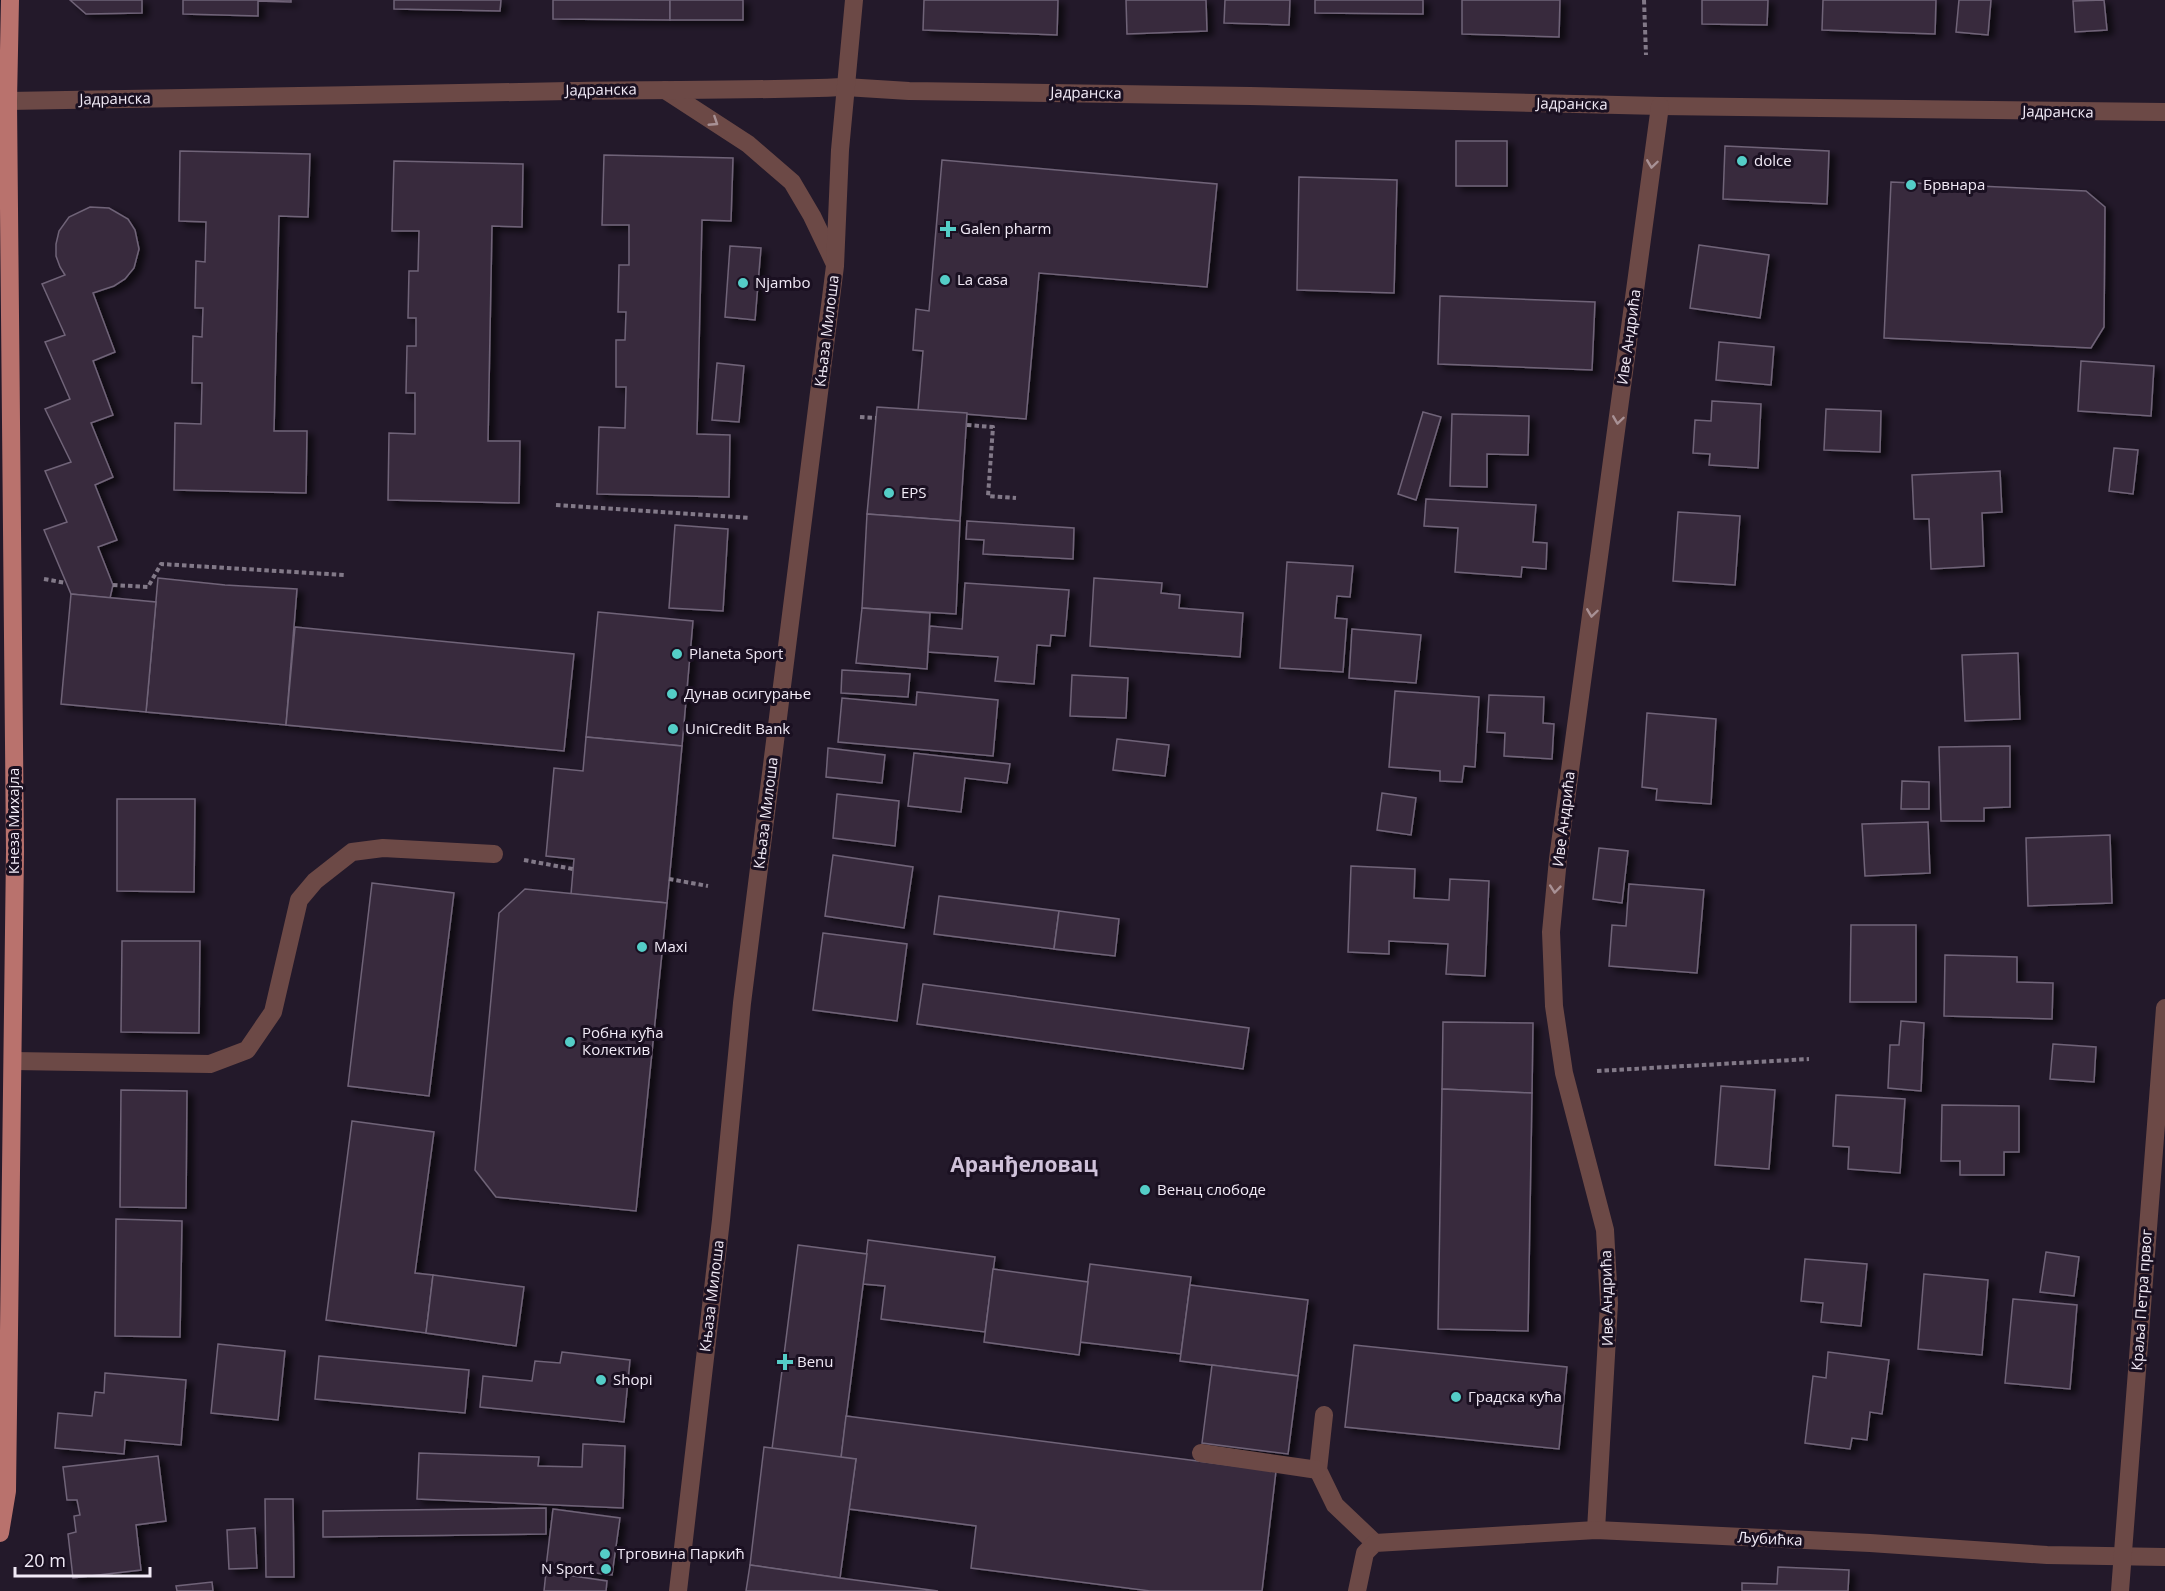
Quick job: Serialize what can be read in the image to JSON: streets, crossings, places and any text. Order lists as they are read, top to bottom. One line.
{"streets":{"main road":["Кнеза Михајла"],"street":["Јадранска","Књаза Милоша","Иве Андрића","Краља Петра првог","Љубићка"]},"crossings":[["Јадранска","Књаза Милоша"],["Јадранска","Иве Андрића"],["Јадранска","Кнеза Михајла"],["Иве Андрића","Љубићка"],["Краља Петра првог","Љубићка"]],"one_way":["Иве Андрића"],"districts":["Аранђеловац"],"places":{"other":["dolce","Брвнара","La casa","Njambo","EPS","Planeta Sport","Дунав осигурање","UniCredit Bank","Maxi","Робна кућа Колектив","Венац слободе","Shopi","Градска кућа","Трговина Паркић","N Sport"],"health":["Galen pharm","Benu"]},"scale_bar":"20 m"}
